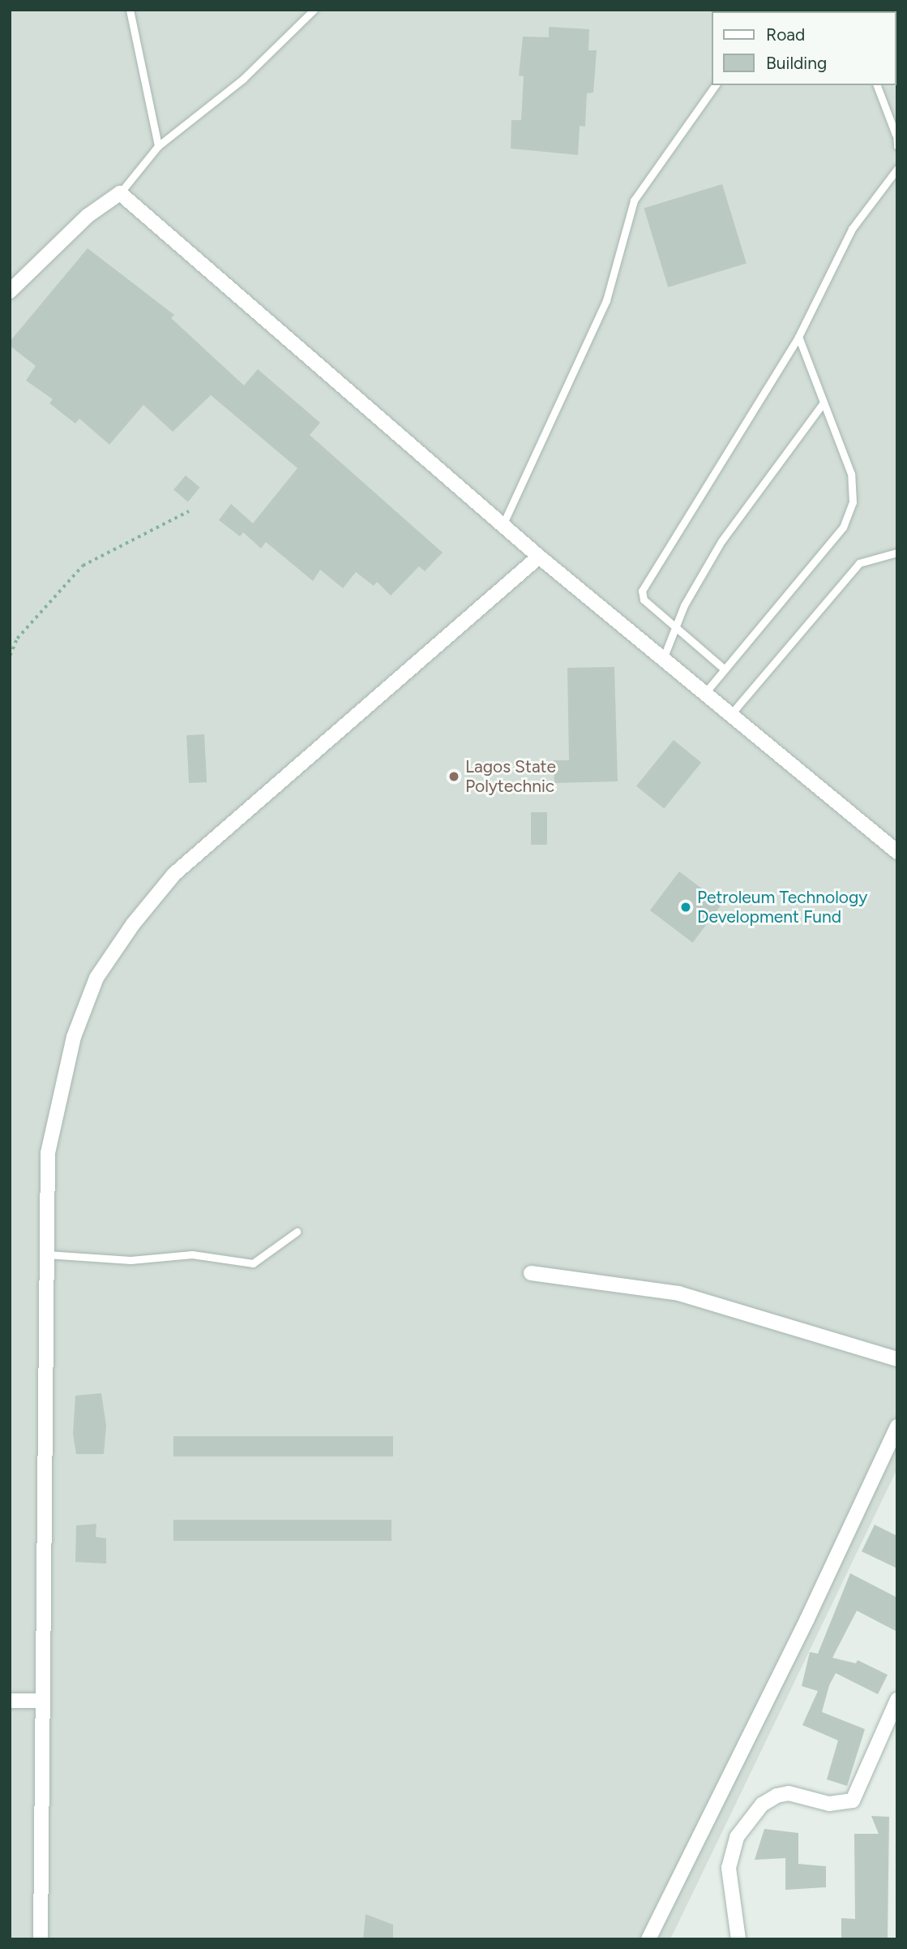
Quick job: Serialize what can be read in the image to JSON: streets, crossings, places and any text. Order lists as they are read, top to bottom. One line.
{"places":["Lagos State Polytechnic","Petroleum Technology Development Fund"],"legend":["Road","Building"]}
